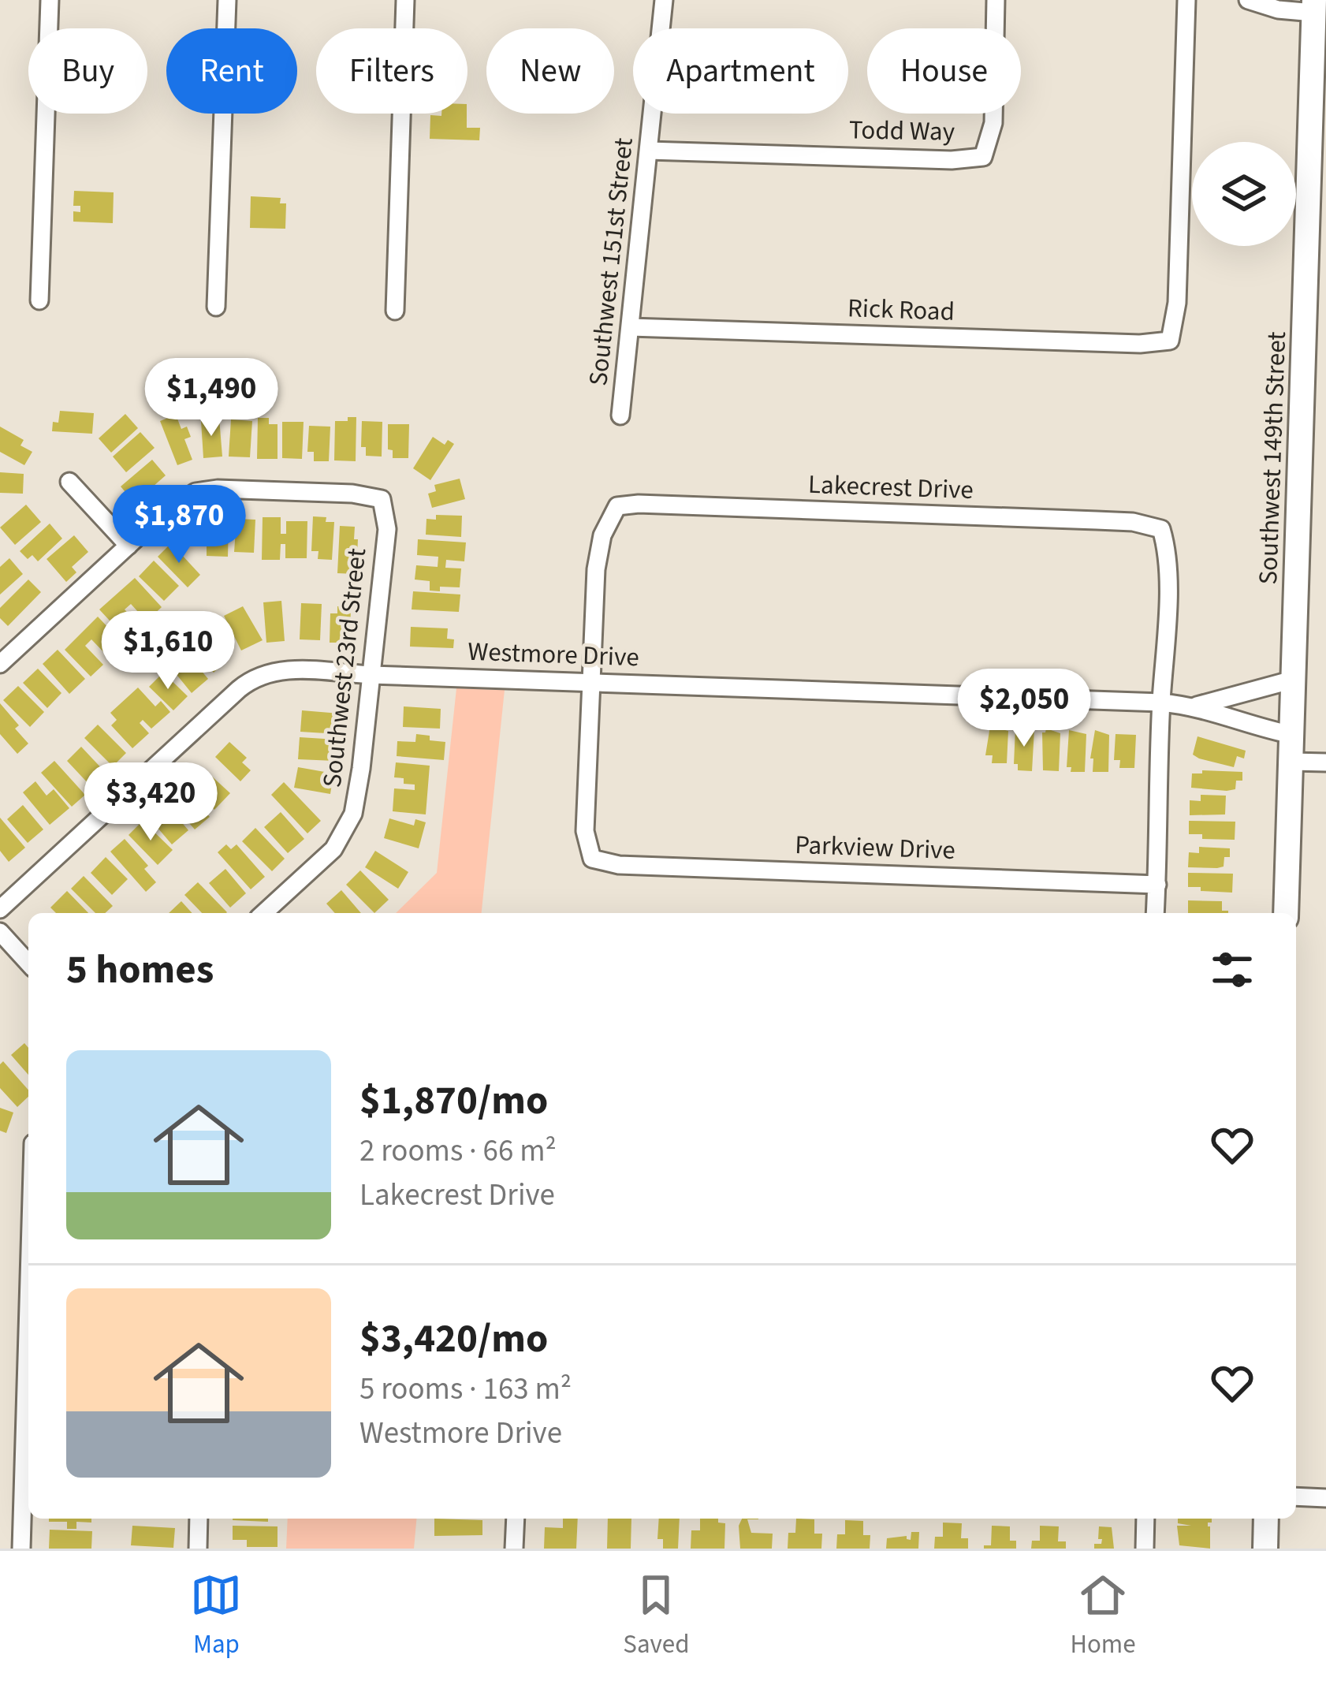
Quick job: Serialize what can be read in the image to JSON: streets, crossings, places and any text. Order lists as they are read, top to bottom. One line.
{"streets":{"street":["Todd Way","Southwest 151st Street","Rick Road","Southwest 149th Street","Lakecrest Drive","Westmore Drive","Southwest 23rd Street","Parkview Drive"]},"crossings":[["Todd Way","Southwest 151st Street"],["Southwest 151st Street","Rick Road"],["Southwest 149th Street","Westmore Drive"],["Lakecrest Drive","Westmore Drive"],["Lakecrest Drive","Parkview Drive"],["Westmore Drive","Southwest 23rd Street"],["Westmore Drive","Parkview Drive"]],"page":{"chip":["Buy","Rent","Filters","New","Apartment","House"],"price":["$1,490","$1,870","$1,610","$2,050","$3,420"],"heading":"5 homes","list":[{"name":"$1,870/mo","note":"2 rooms · 66 m² · Lakecrest Drive"},{"name":"$3,420/mo","note":"5 rooms · 163 m² · Westmore Drive"}],"tabs":["Map","Saved","Home"]}}
